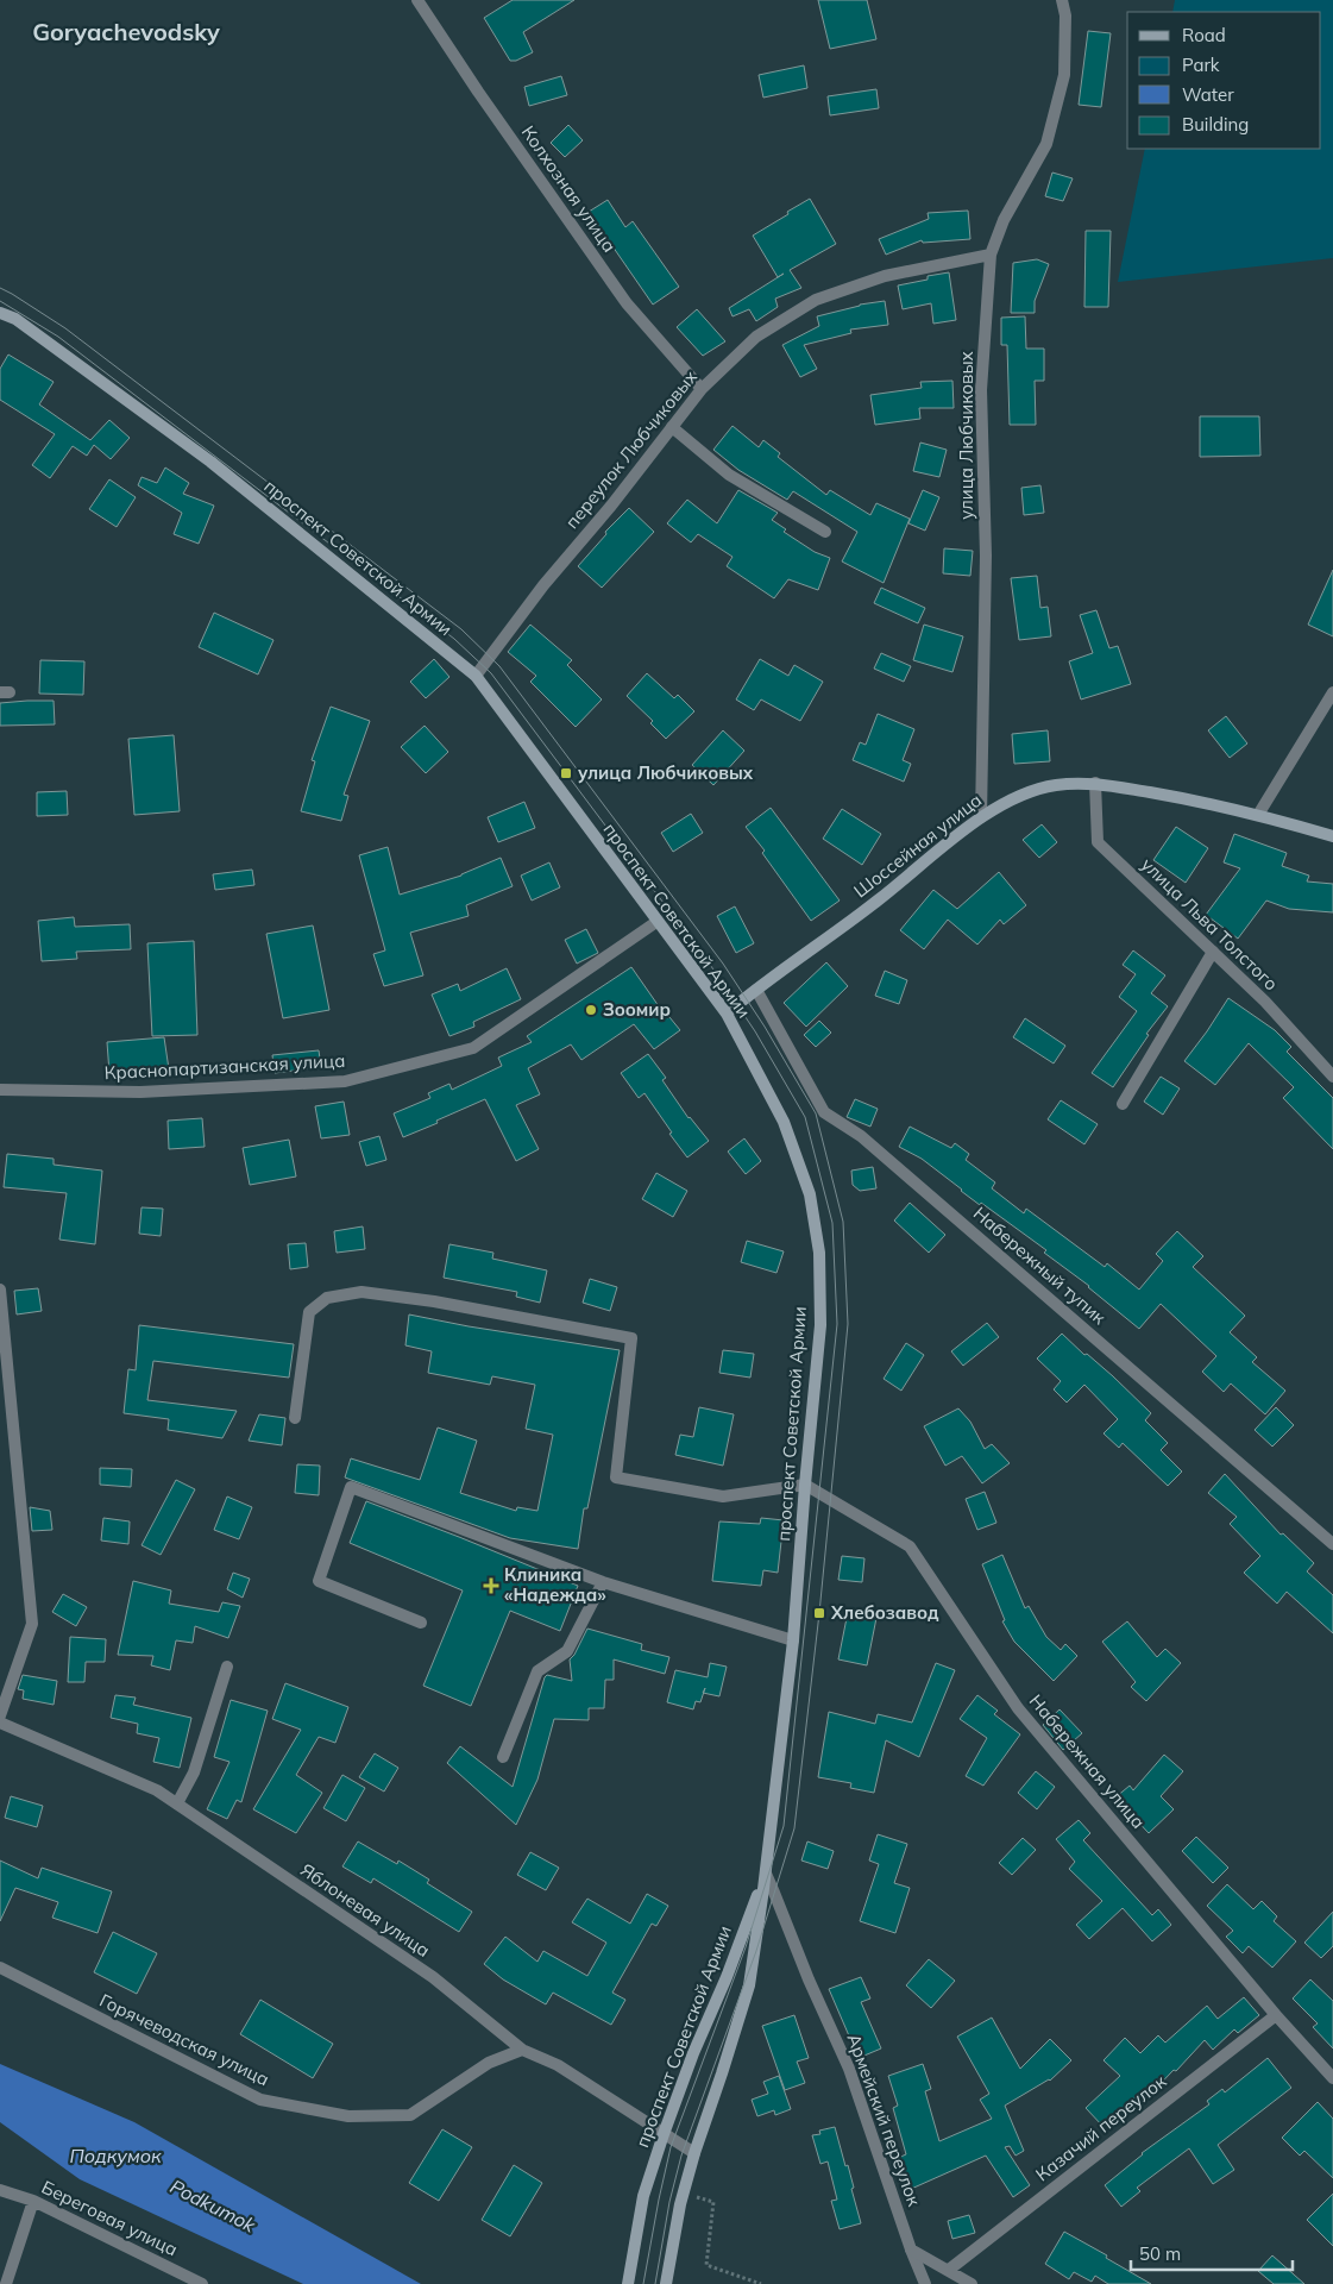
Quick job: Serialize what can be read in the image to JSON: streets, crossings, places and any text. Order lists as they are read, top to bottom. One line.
{"streets":{"main road":["проспект Советской Армии","Шоссейная улица"],"street":["Колхозная улица","улица Любчиковых","переулок Любчиковых","улица Льва Толстого","Краснопартизанская улица","Набережный тупик","Набережная улица","Яблоневая улица","Горячеводская улица","Армейский переулок","Казачий переулок","Береговая улица"]},"crossings":[["Колхозная улица","переулок Любчиковых"],["улица Любчиковых","переулок Любчиковых"],["улица Любчиковых","Шоссейная улица"],["переулок Любчиковых","проспект Советской Армии"],["проспект Советской Армии","Шоссейная улица"],["проспект Советской Армии","Краснопартизанская улица"],["проспект Советской Армии","Набережная улица"],["проспект Советской Армии","Яблоневая улица"],["проспект Советской Армии","Армейский переулок"],["Шоссейная улица","улица Льва Толстого"],["Шоссейная улица","Набережный тупик"],["Набережная улица","Казачий переулок"],["Яблоневая улица","Горячеводская улица"]],"districts":["Goryachevodsky"],"water":["Подкумок","Podkumok"],"places":{"transit":["улица Любчиковых","Хлебозавод"],"other":["Зоомир"],"health":["Клиника «Надежда»"]},"legend":["Road","Park","Water","Building"],"scale_bar":"50 m"}
